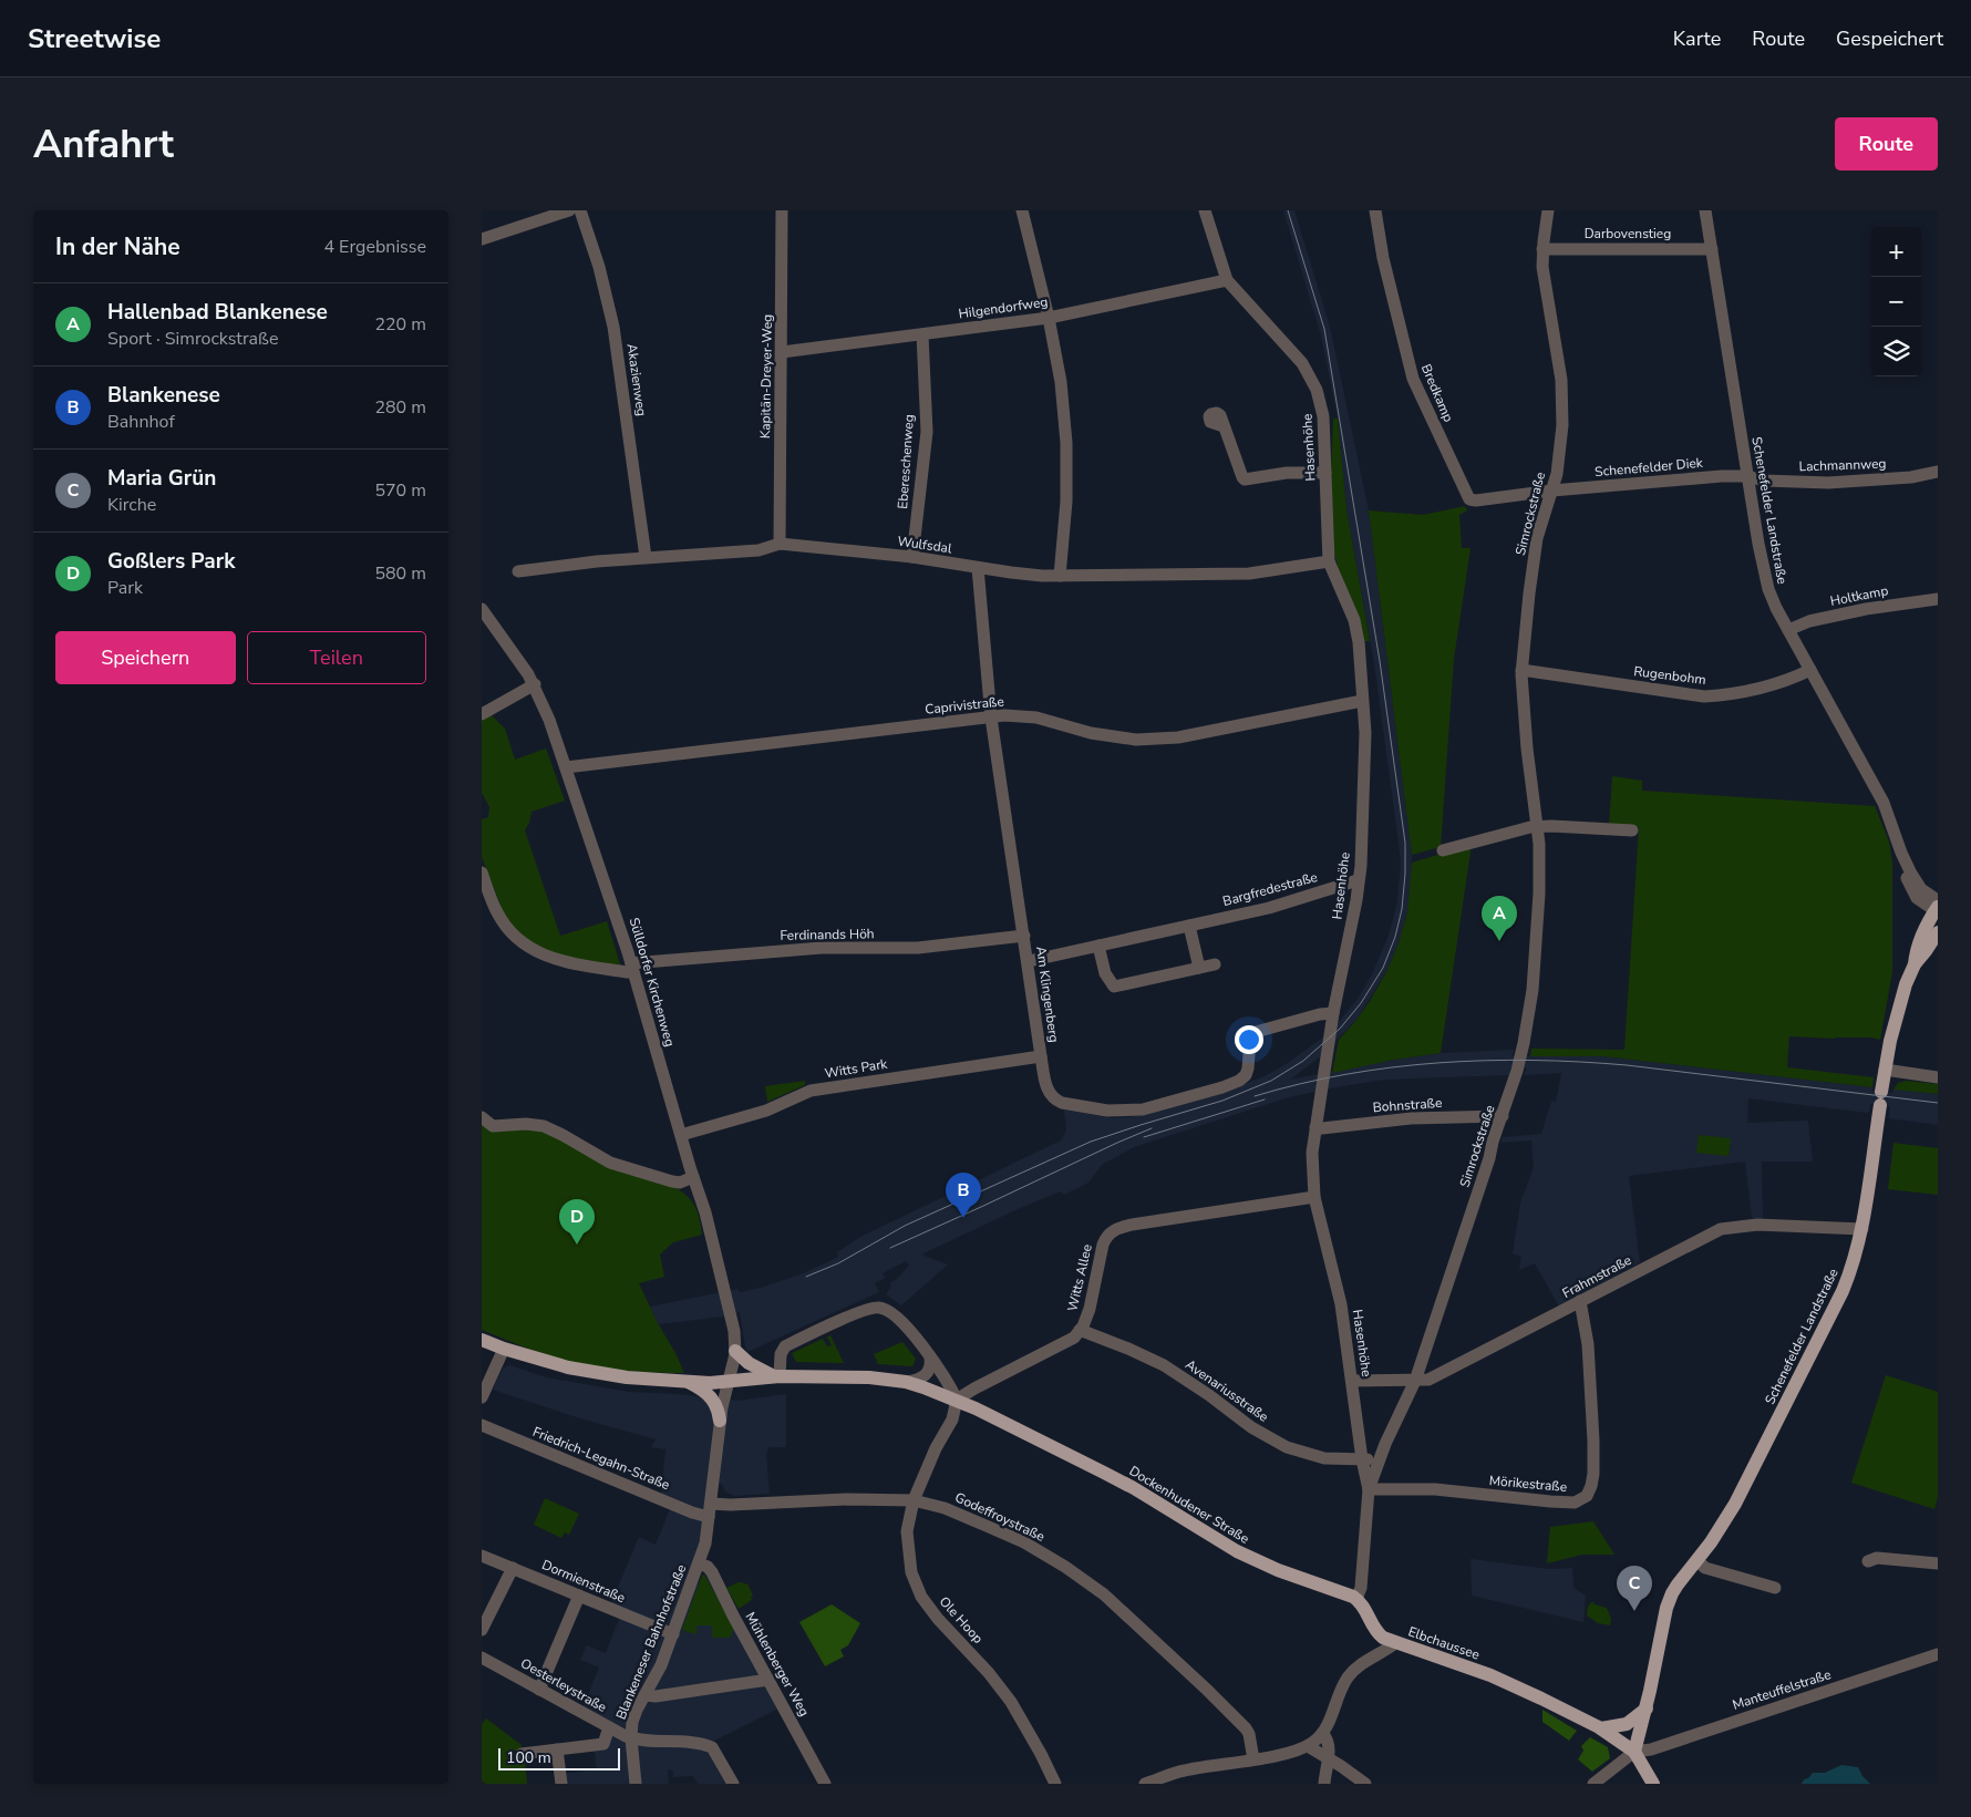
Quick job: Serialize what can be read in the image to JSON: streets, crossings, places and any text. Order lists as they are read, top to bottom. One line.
{"streets":{"main road":["Schenefelder Landstraße","Dockenhudener Straße","Elbchaussee"],"street":["Darbovenstieg","Hilgendorfweg","Kapitän-Dreyer-Weg","Akazienweg","Bredkamp","Hasenhöhe","Ebereschenweg","Lachmannweg","Schenefelder Diek","Simrockstraße","Wulfsdal","Holtkamp","Rugenbohm","Caprivistraße","Bargfredestraße","Ferdinands Höh","Sülldorfer Kirchenweg","Am Klingenberg","Witts Park","Bohnstraße","Frahmstraße","Witts Allee","Avenariusstraße","Friedrich-Legahn-Straße","Mörikestraße","Godeffroystraße","Dormienstraße","Ole Hoop","Blankeneser Bahnhofstraße","Mühlenberger Weg","Oesterleystraße","Manteuffelstraße"]},"crossings":[["Darbovenstieg","Schenefelder Landstraße"],["Darbovenstieg","Simrockstraße"],["Hilgendorfweg","Kapitän-Dreyer-Weg"],["Hilgendorfweg","Hasenhöhe"],["Hilgendorfweg","Ebereschenweg"],["Kapitän-Dreyer-Weg","Wulfsdal"],["Akazienweg","Wulfsdal"],["Bredkamp","Schenefelder Diek"],["Bredkamp","Simrockstraße"],["Hasenhöhe","Simrockstraße"],["Hasenhöhe","Wulfsdal"],["Hasenhöhe","Caprivistraße"],["Hasenhöhe","Bargfredestraße"],["Hasenhöhe","Am Klingenberg"],["Hasenhöhe","Bohnstraße"],["Hasenhöhe","Frahmstraße"],["Hasenhöhe","Witts Allee"],["Hasenhöhe","Avenariusstraße"],["Hasenhöhe","Mörikestraße"],["Hasenhöhe","Dockenhudener Straße"],["Ebereschenweg","Wulfsdal"],["Lachmannweg","Schenefelder Diek"],["Lachmannweg","Schenefelder Landstraße"],["Schenefelder Diek","Schenefelder Landstraße"],["Schenefelder Diek","Simrockstraße"],["Schenefelder Landstraße","Holtkamp"],["Schenefelder Landstraße","Rugenbohm"],["Schenefelder Landstraße","Frahmstraße"],["Schenefelder Landstraße","Elbchaussee"],["Schenefelder Landstraße","Manteuffelstraße"],["Simrockstraße","Rugenbohm"],["Simrockstraße","Bohnstraße"],["Simrockstraße","Frahmstraße"],["Simrockstraße","Mörikestraße"],["Wulfsdal","Am Klingenberg"],["Caprivistraße","Sülldorfer Kirchenweg"],["Caprivistraße","Am Klingenberg"],["Bargfredestraße","Am Klingenberg"],["Ferdinands Höh","Sülldorfer Kirchenweg"],["Ferdinands Höh","Am Klingenberg"],["Sülldorfer Kirchenweg","Witts Park"],["Sülldorfer Kirchenweg","Dockenhudener Straße"],["Sülldorfer Kirchenweg","Blankeneser Bahnhofstraße"],["Am Klingenberg","Witts Park"],["Frahmstraße","Mörikestraße"],["Witts Allee","Avenariusstraße"],["Witts Allee","Dockenhudener Straße"],["Witts Allee","Ole Hoop"],["Friedrich-Legahn-Straße","Blankeneser Bahnhofstraße"],["Dockenhudener Straße","Ole Hoop"],["Dockenhudener Straße","Blankeneser Bahnhofstraße"],["Godeffroystraße","Ole Hoop"],["Godeffroystraße","Blankeneser Bahnhofstraße"],["Godeffroystraße","Elbchaussee"],["Dormienstraße","Blankeneser Bahnhofstraße"],["Blankeneser Bahnhofstraße","Mühlenberger Weg"],["Blankeneser Bahnhofstraße","Oesterleystraße"],["Elbchaussee","Manteuffelstraße"]],"scale_bar":"100 m","page":{"header":"Streetwise","nav":["Karte","Route","Gespeichert"],"buttons":["Route",["Speichern","Teilen"]],"title":"Anfahrt","heading":["In der Nähe","4 Ergebnisse"],"map_buttons":["+","−"],"list":[{"mark":"A","name":"Hallenbad Blankenese","note":"Sport · Simrockstraße","value":"220 m"},{"mark":"B","name":"Blankenese","note":"Bahnhof","value":"280 m"},{"mark":"C","name":"Maria Grün","note":"Kirche","value":"570 m"},{"mark":"D","name":"Goßlers Park","note":"Park","value":"580 m"}],"pins":["A","B","D","C"],"scale":"100 m"}}
